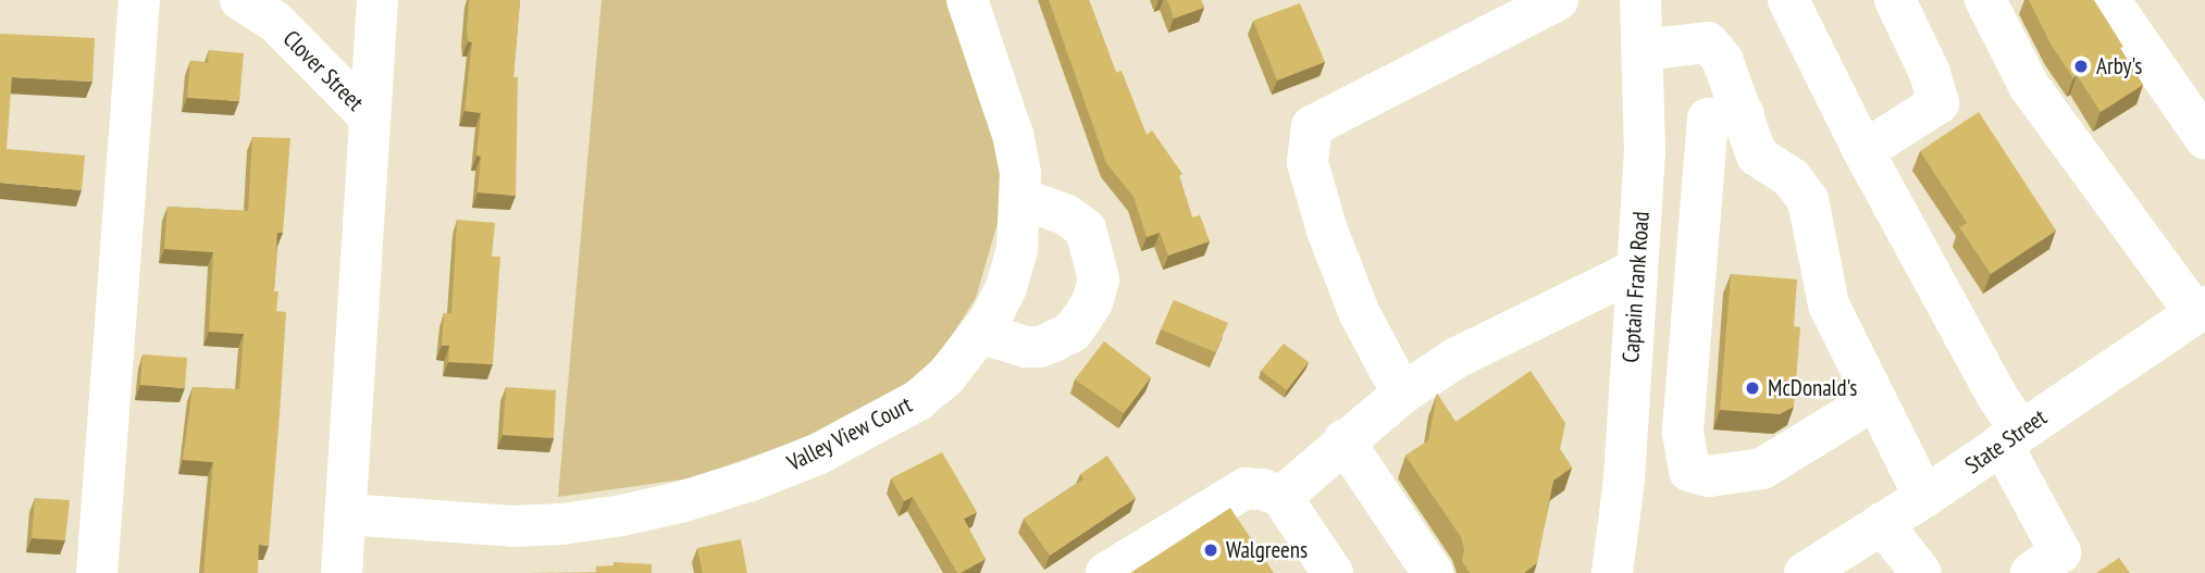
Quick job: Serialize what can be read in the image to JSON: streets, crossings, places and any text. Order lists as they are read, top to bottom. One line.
{"streets":{"street":["Clover Street","Captain Frank Road","Valley View Court","State Street"]},"places":["Arby's","McDonald's","Walgreens"]}
